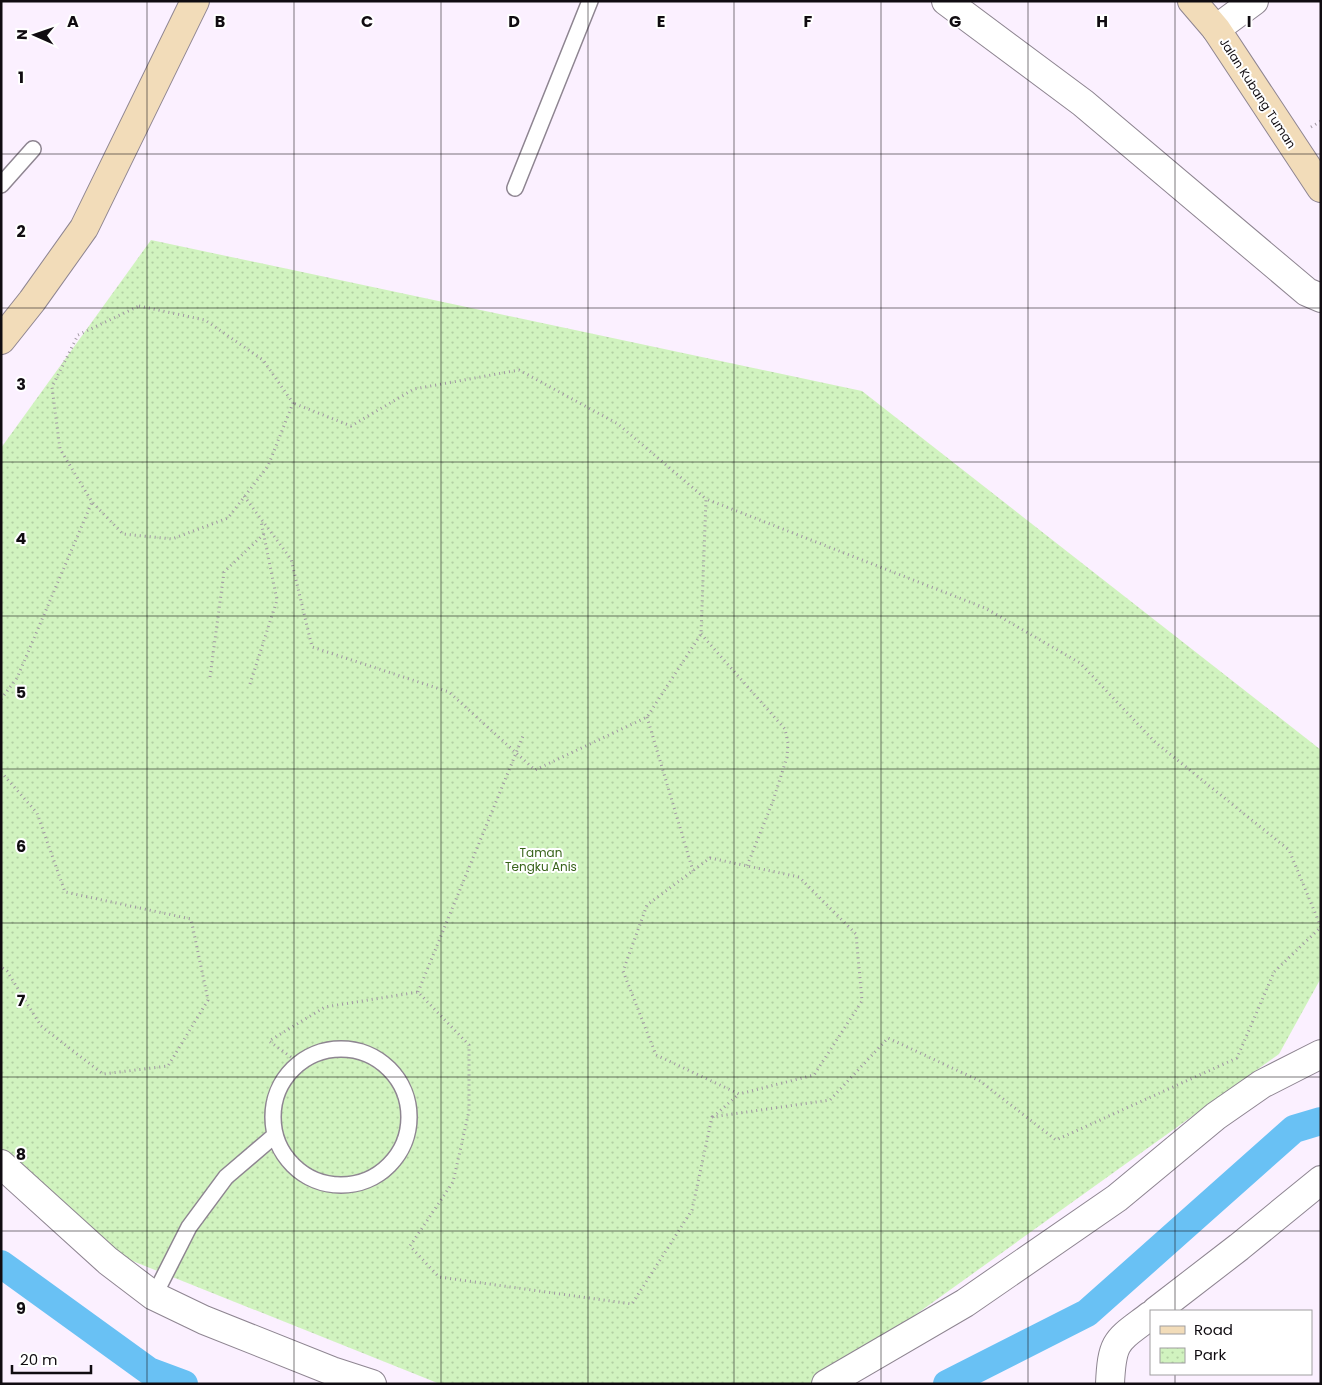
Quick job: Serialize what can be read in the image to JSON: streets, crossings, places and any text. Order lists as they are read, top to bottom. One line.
{"streets":{"main road":["Jalan Kubang Tuman"]},"parks":["Taman Tengku Anis"],"legend":["Road","Park"],"scale_bar":"20 m","north":"left","grid":{"columns":["A","B","C","D","E","F","G","H","I"],"rows":["1","2","3","4","5","6","7","8","9"]}}
